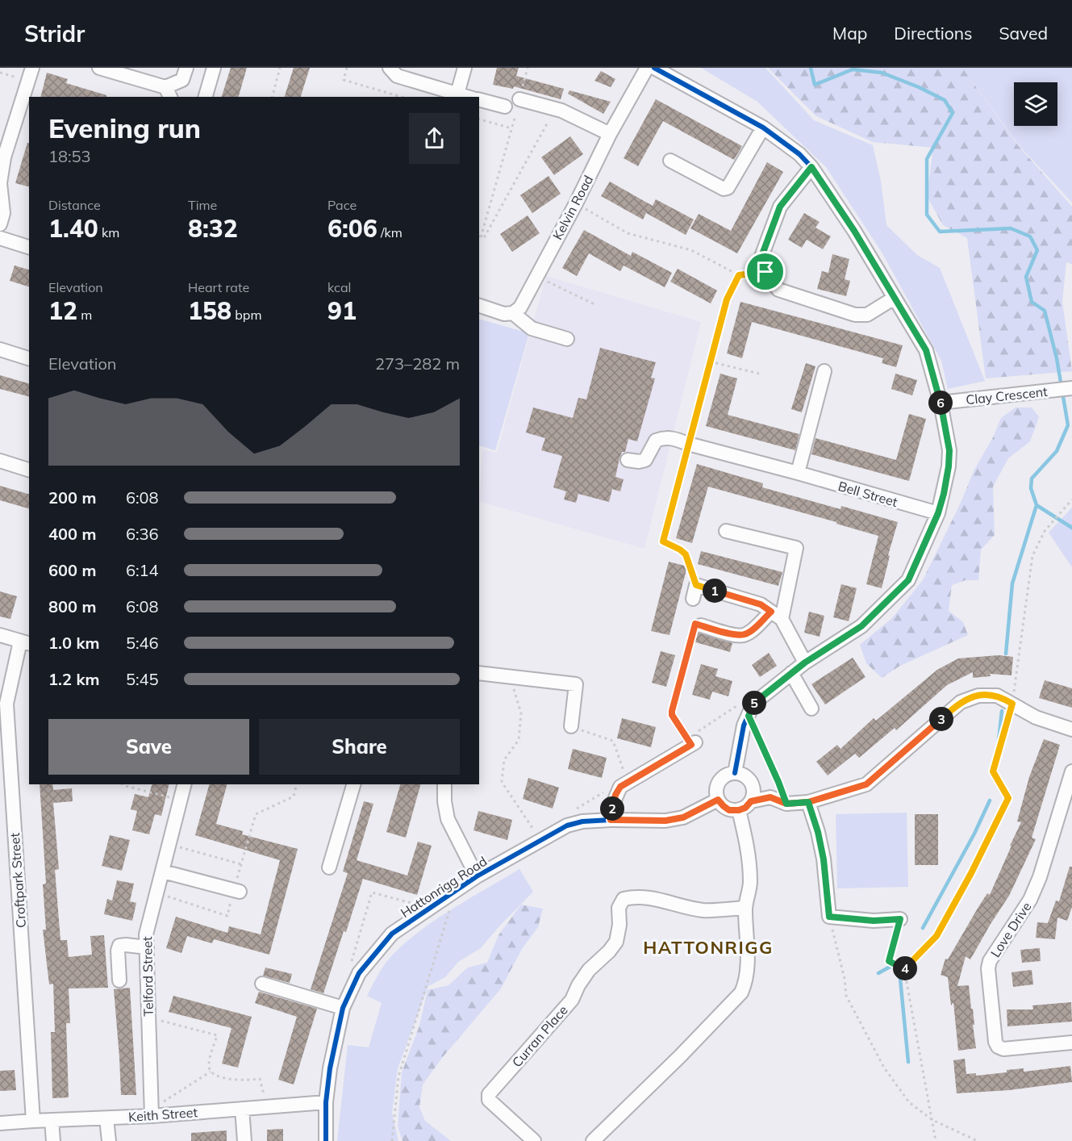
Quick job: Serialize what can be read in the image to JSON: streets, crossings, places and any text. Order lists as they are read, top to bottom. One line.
{"streets":{"street":["Kelvin Road","Clay Crescent","Bell Street","Croftpark Street","Hattonrigg Road","Love Drive","Telford Street","Curran Place","Keith Street"]},"crossings":[["Croftpark Street","Keith Street"],["Hattonrigg Road","Keith Street"],["Telford Street","Keith Street"]],"districts":["HATTONRIGG"],"page":{"header":"Stridr","nav":["Map","Directions","Saved"],"heading":["Evening run","18:53"],"stats":[["Distance","1.40 km"],["Time","8:32"],["Pace","6:06 /km"],["Elevation","12 m"],["Heart rate","158 bpm"],["kcal","91"]],"chart":["Elevation","273–282 m"],"pins":["6","1","5","3","2","4"],"list":[{"name":"200 m","note":"6:08"},{"name":"400 m","note":"6:36"},{"name":"600 m","note":"6:14"},{"name":"800 m","note":"6:08"},{"name":"1.0 km","note":"5:46"},{"name":"1.2 km","note":"5:45"}],"buttons":["Save","Share"]}}
